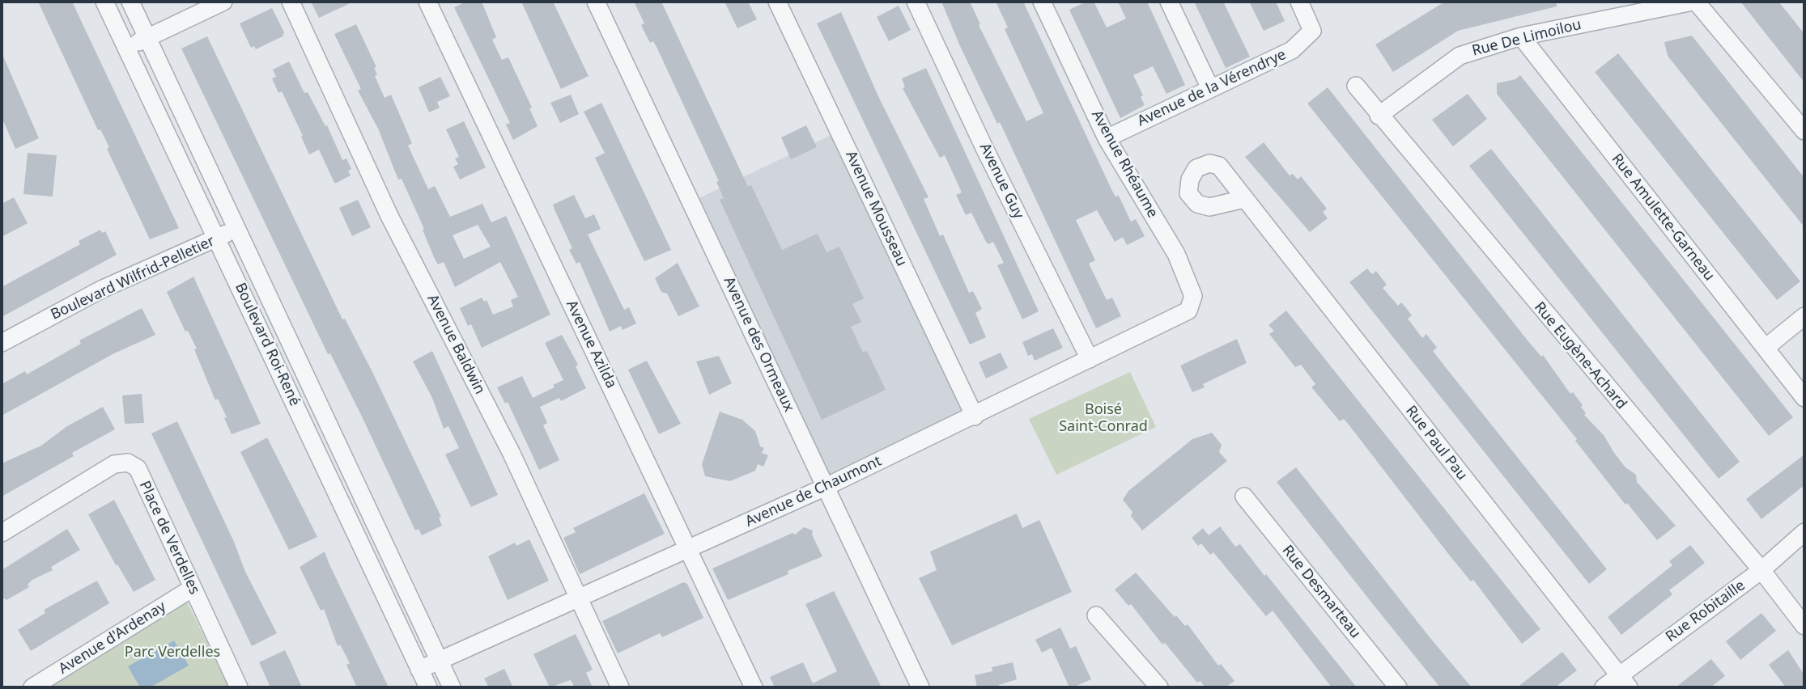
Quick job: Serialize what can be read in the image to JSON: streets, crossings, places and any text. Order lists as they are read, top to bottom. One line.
{"streets":{"street":["Rue De Limoilou","Avenue de la Vérendrye","Avenue Rhéaume","Avenue Guy","Avenue Mousseau","Rue Amulette-Garneau","Boulevard Wilfrid-Pelletier","Boulevard Roi-René","Avenue Baldwin","Avenue Azilda","Avenue des Ormeaux","Rue Eugène-Achard","Rue Paul Pau","Avenue de Chaumont","Place de Verdelles","Rue Desmarteau","Rue Robitaille","Avenue d'Ardenay"]},"crossings":[["Rue De Limoilou","Rue Amulette-Garneau"],["Rue De Limoilou","Rue Eugène-Achard"],["Avenue de la Vérendrye","Avenue Rhéaume"],["Avenue Rhéaume","Avenue de Chaumont"],["Avenue Guy","Avenue de Chaumont"],["Avenue Mousseau","Avenue de Chaumont"],["Boulevard Wilfrid-Pelletier","Boulevard Roi-René"],["Boulevard Roi-René","Avenue de Chaumont"],["Avenue Baldwin","Avenue de Chaumont"],["Avenue Azilda","Avenue de Chaumont"],["Avenue des Ormeaux","Avenue de Chaumont"],["Rue Eugène-Achard","Rue Robitaille"],["Rue Paul Pau","Rue Robitaille"],["Place de Verdelles","Avenue d'Ardenay"]],"parks":["Boisé Saint-Conrad","Parc Verdelles"]}
